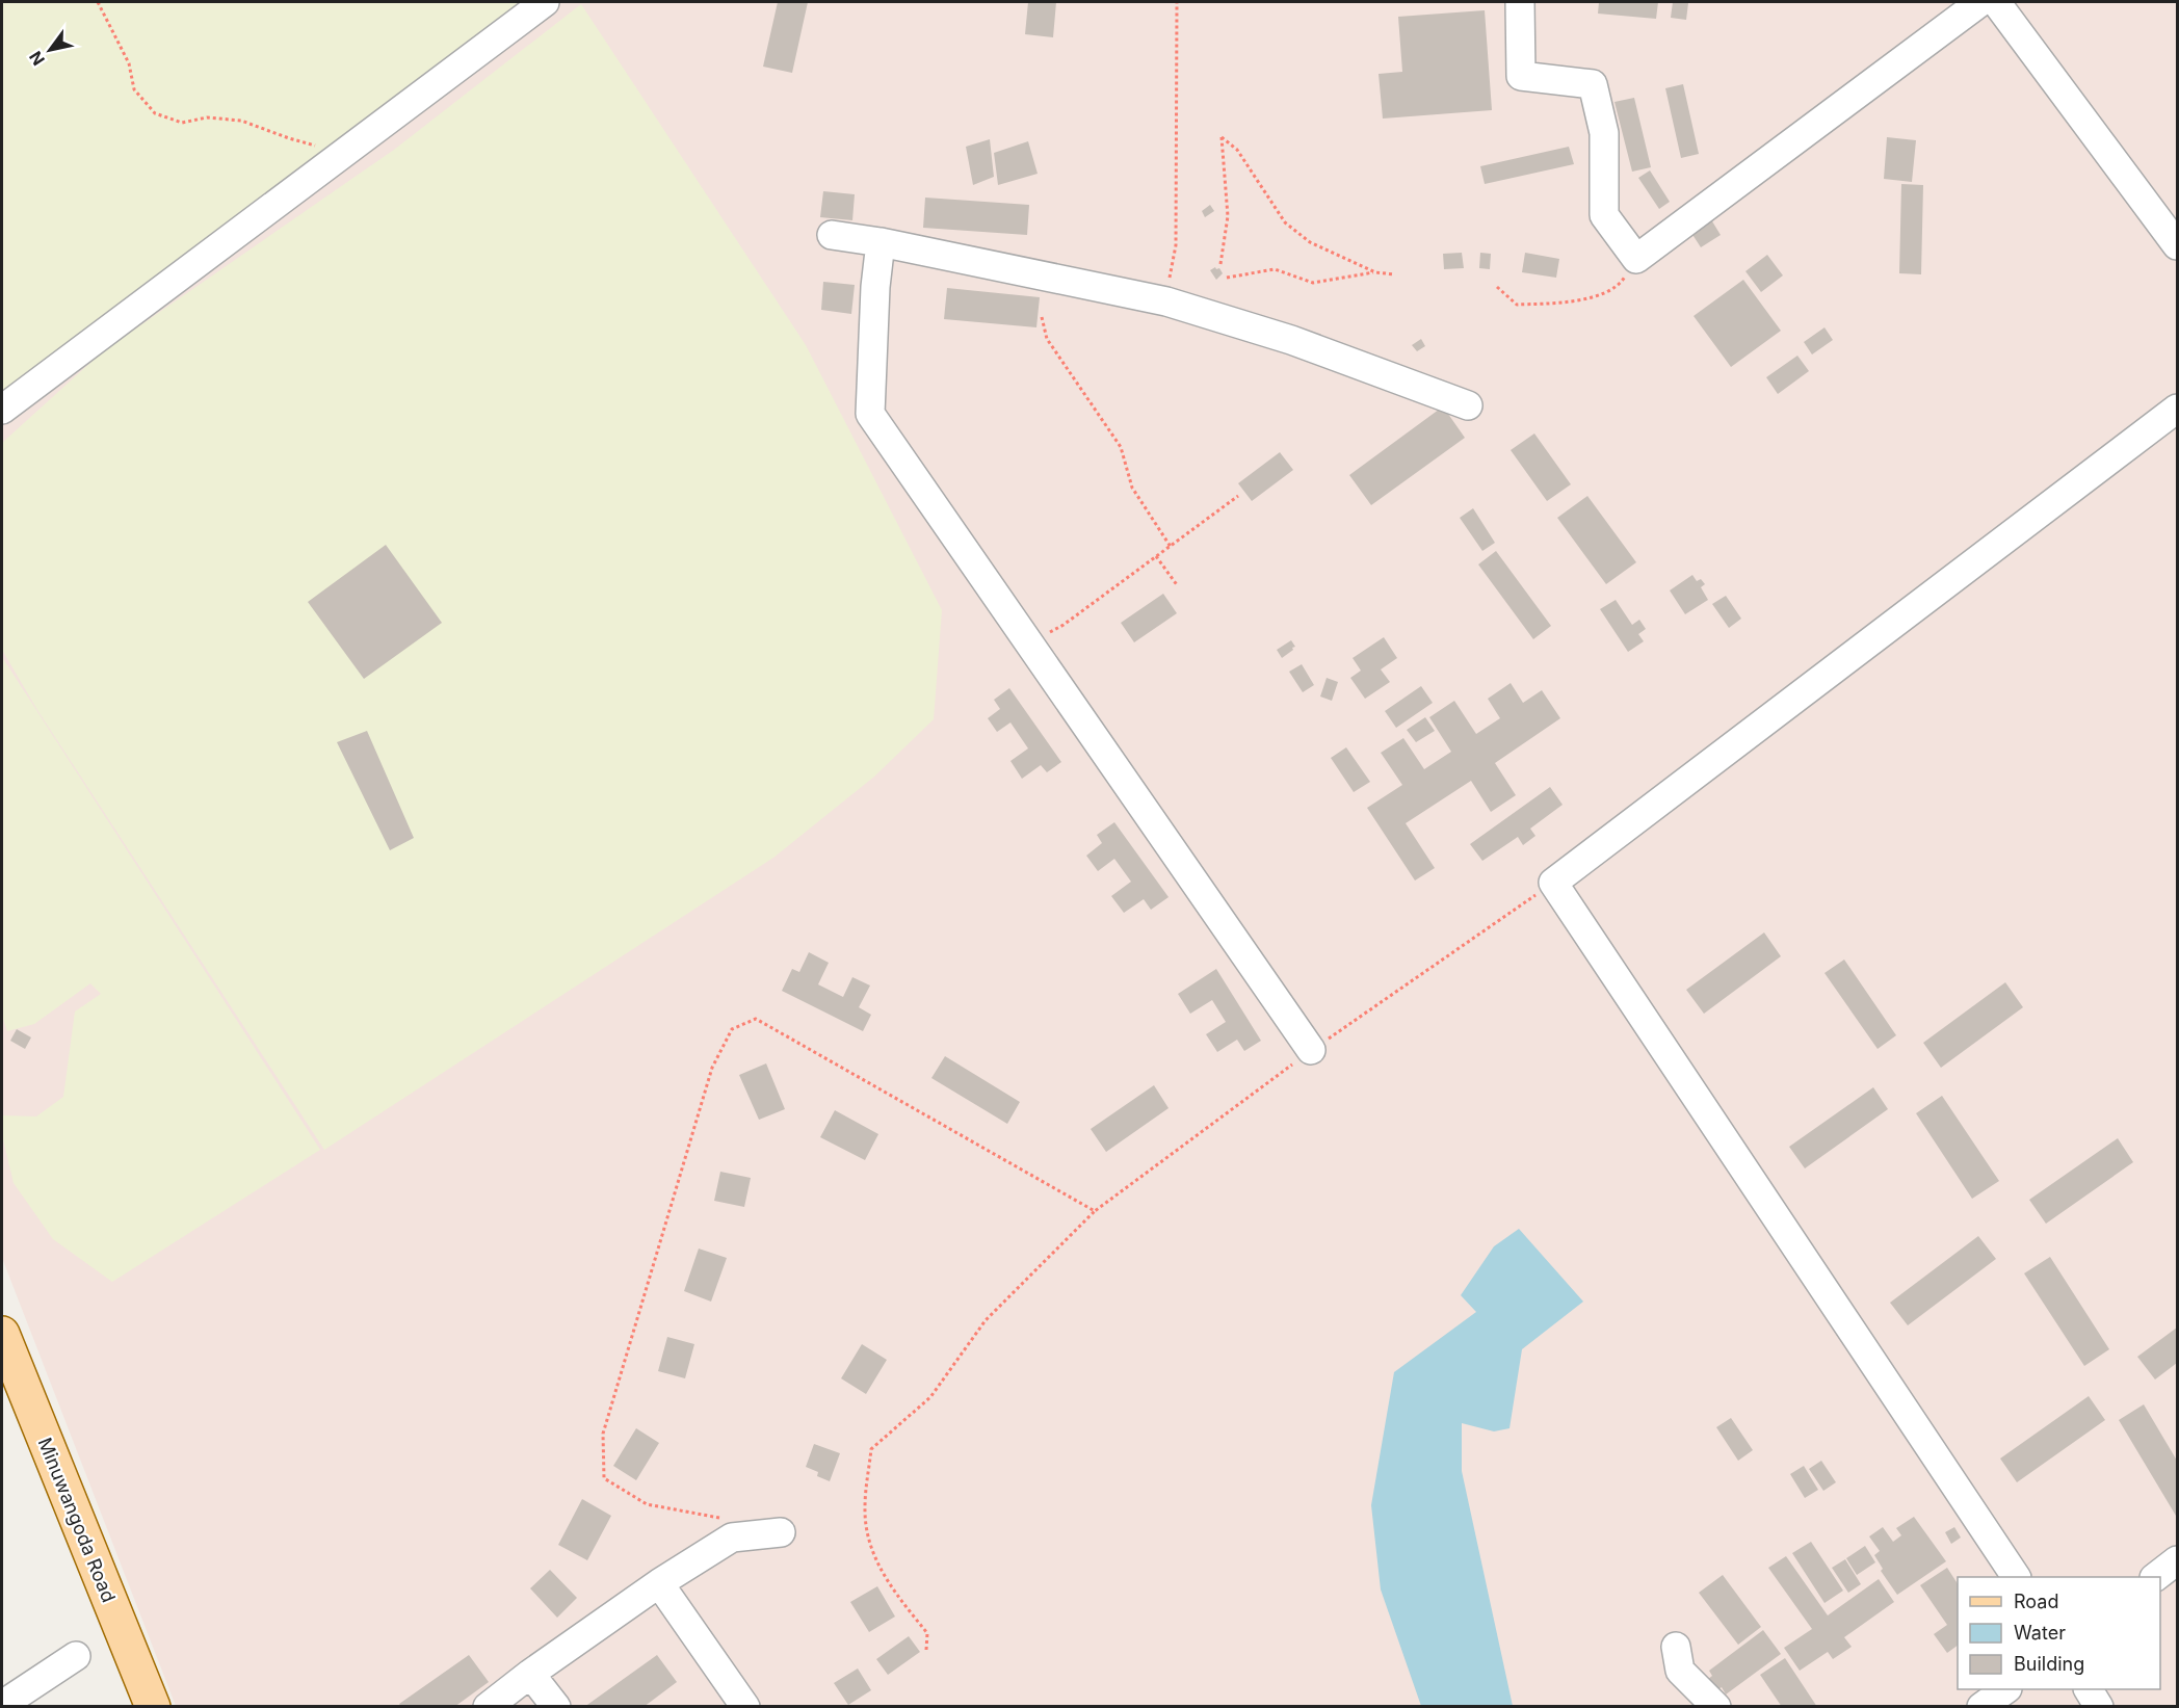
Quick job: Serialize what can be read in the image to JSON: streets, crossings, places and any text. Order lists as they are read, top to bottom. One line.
{"streets":{"main road":["Minuwangoda Road"]},"legend":["Road","Water","Building"],"north":"bottom left"}
